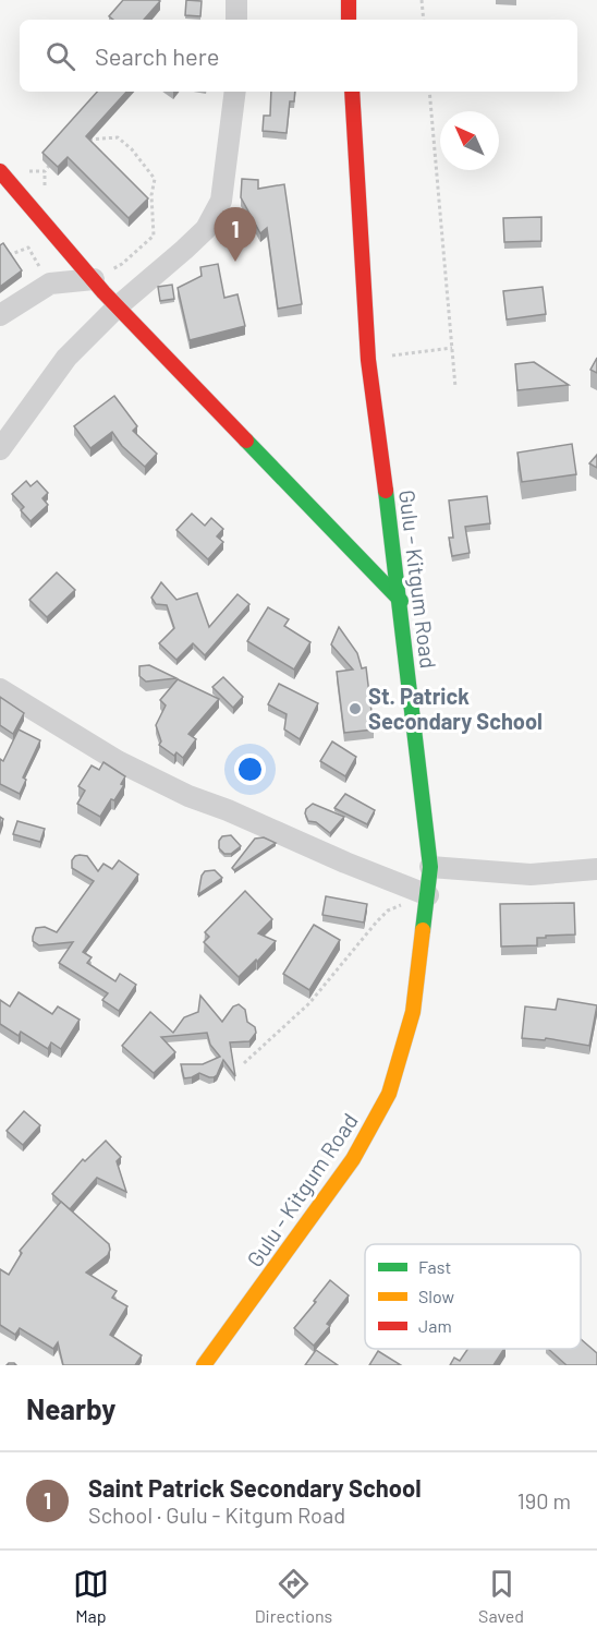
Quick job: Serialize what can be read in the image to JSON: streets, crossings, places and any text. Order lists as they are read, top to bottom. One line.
{"streets":{"main road":["Gulu - Kitgum Road"]},"places":["St. Patrick Secondary School"],"legend":["Fast","Slow","Jam"],"north":"top left","page":{"search":"Search here","pins":"1","heading":"Nearby","list":[{"mark":"1","name":"Saint Patrick Secondary School","note":"School · Gulu - Kitgum Road","value":"190 m"}],"nav":["Map","Directions","Saved"]}}
